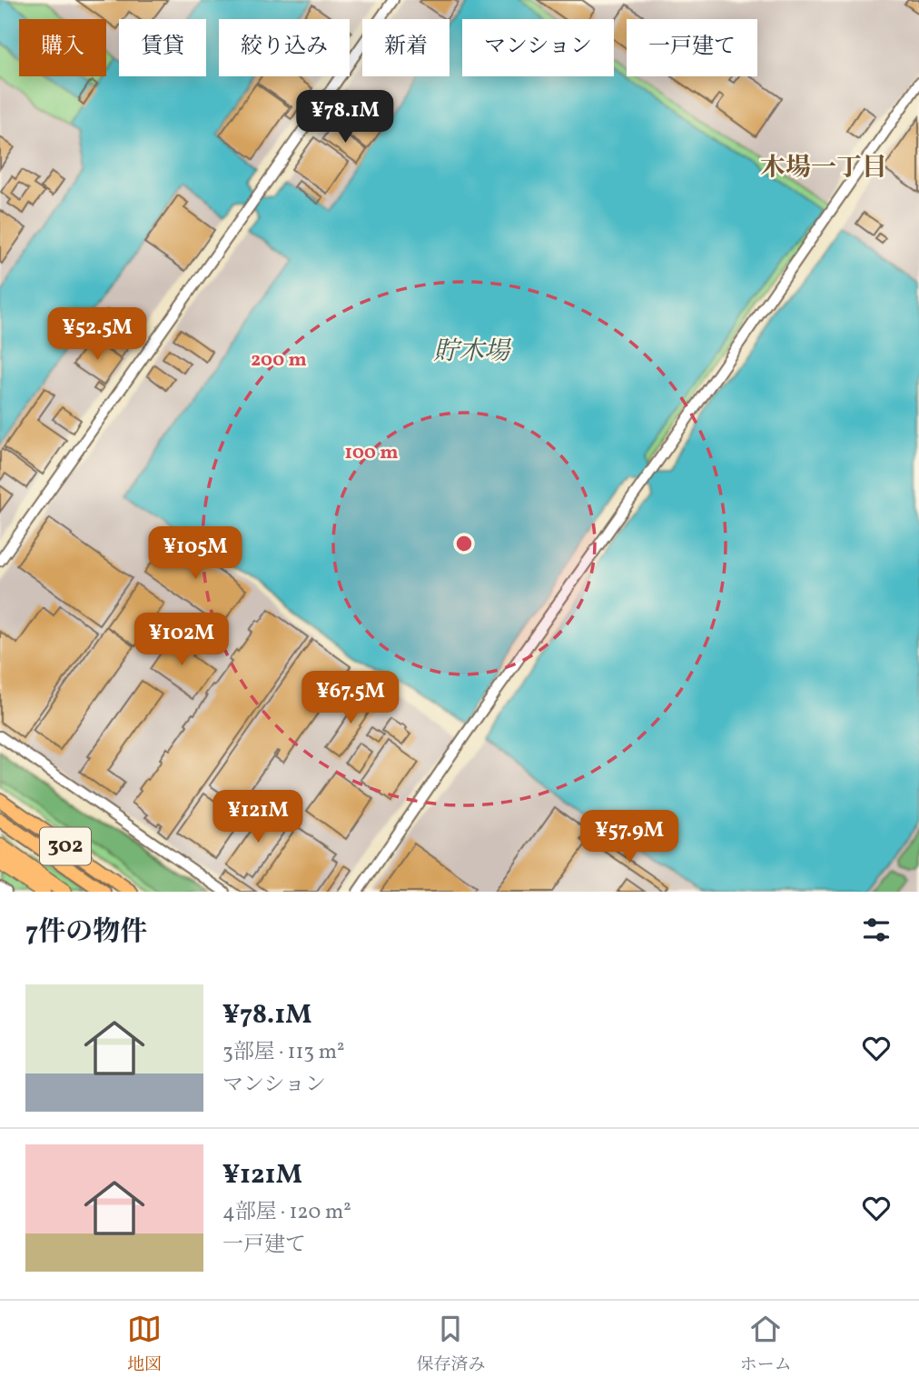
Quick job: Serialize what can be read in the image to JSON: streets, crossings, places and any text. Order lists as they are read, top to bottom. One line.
{"streets":{"highway":["302"]},"districts":["木場一丁目"],"water":["貯木場"],"page":{"chip":["購入","賃貸","絞り込み","新着","マンション","一戸建て"],"price":["¥78.1M","¥52.5M","¥105M","¥102M","¥67.5M","¥121M","¥57.9M"],"heading":"7件の物件","list":[{"name":"¥78.1M","note":"3部屋 · 113 m² · マンション"},{"name":"¥121M","note":"4部屋 · 120 m² · 一戸建て"}],"tabs":["地図","保存済み","ホーム"]},"rings":["200 m","100 m"]}
